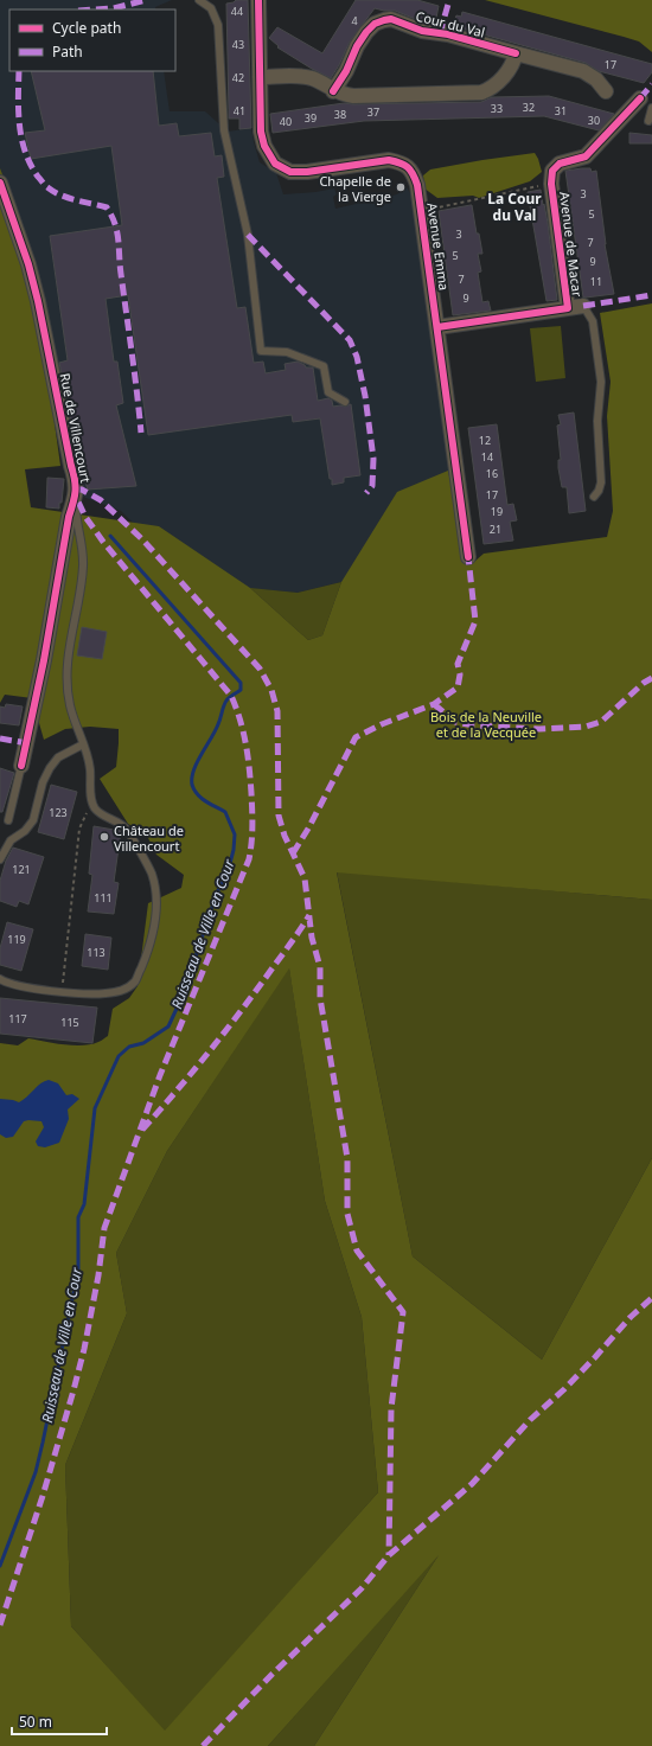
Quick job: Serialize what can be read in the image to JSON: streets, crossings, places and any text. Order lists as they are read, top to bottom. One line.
{"streets":{"street":["Cour du Val","Avenue de Macar","Avenue Emma","Rue de Villencourt"]},"crossings":[["Avenue de Macar","Avenue Emma"]],"districts":["La Cour du Val"],"water":["Ruisseau de Ville en Cour"],"parks":["Bois de la Neuville et de la Vecquée"],"places":["Chapelle de la Vierge","Château de Villencourt"],"house_numbers":["44","4","43","17","42","32","33","41","31","37","38","39","30","40","3","5","3","7","5","9","7","11","9","12","14","16","17","19","21","123","121","111","119","113","117","115"],"legend":["Cycle path","Path"],"scale_bar":"50 m"}
